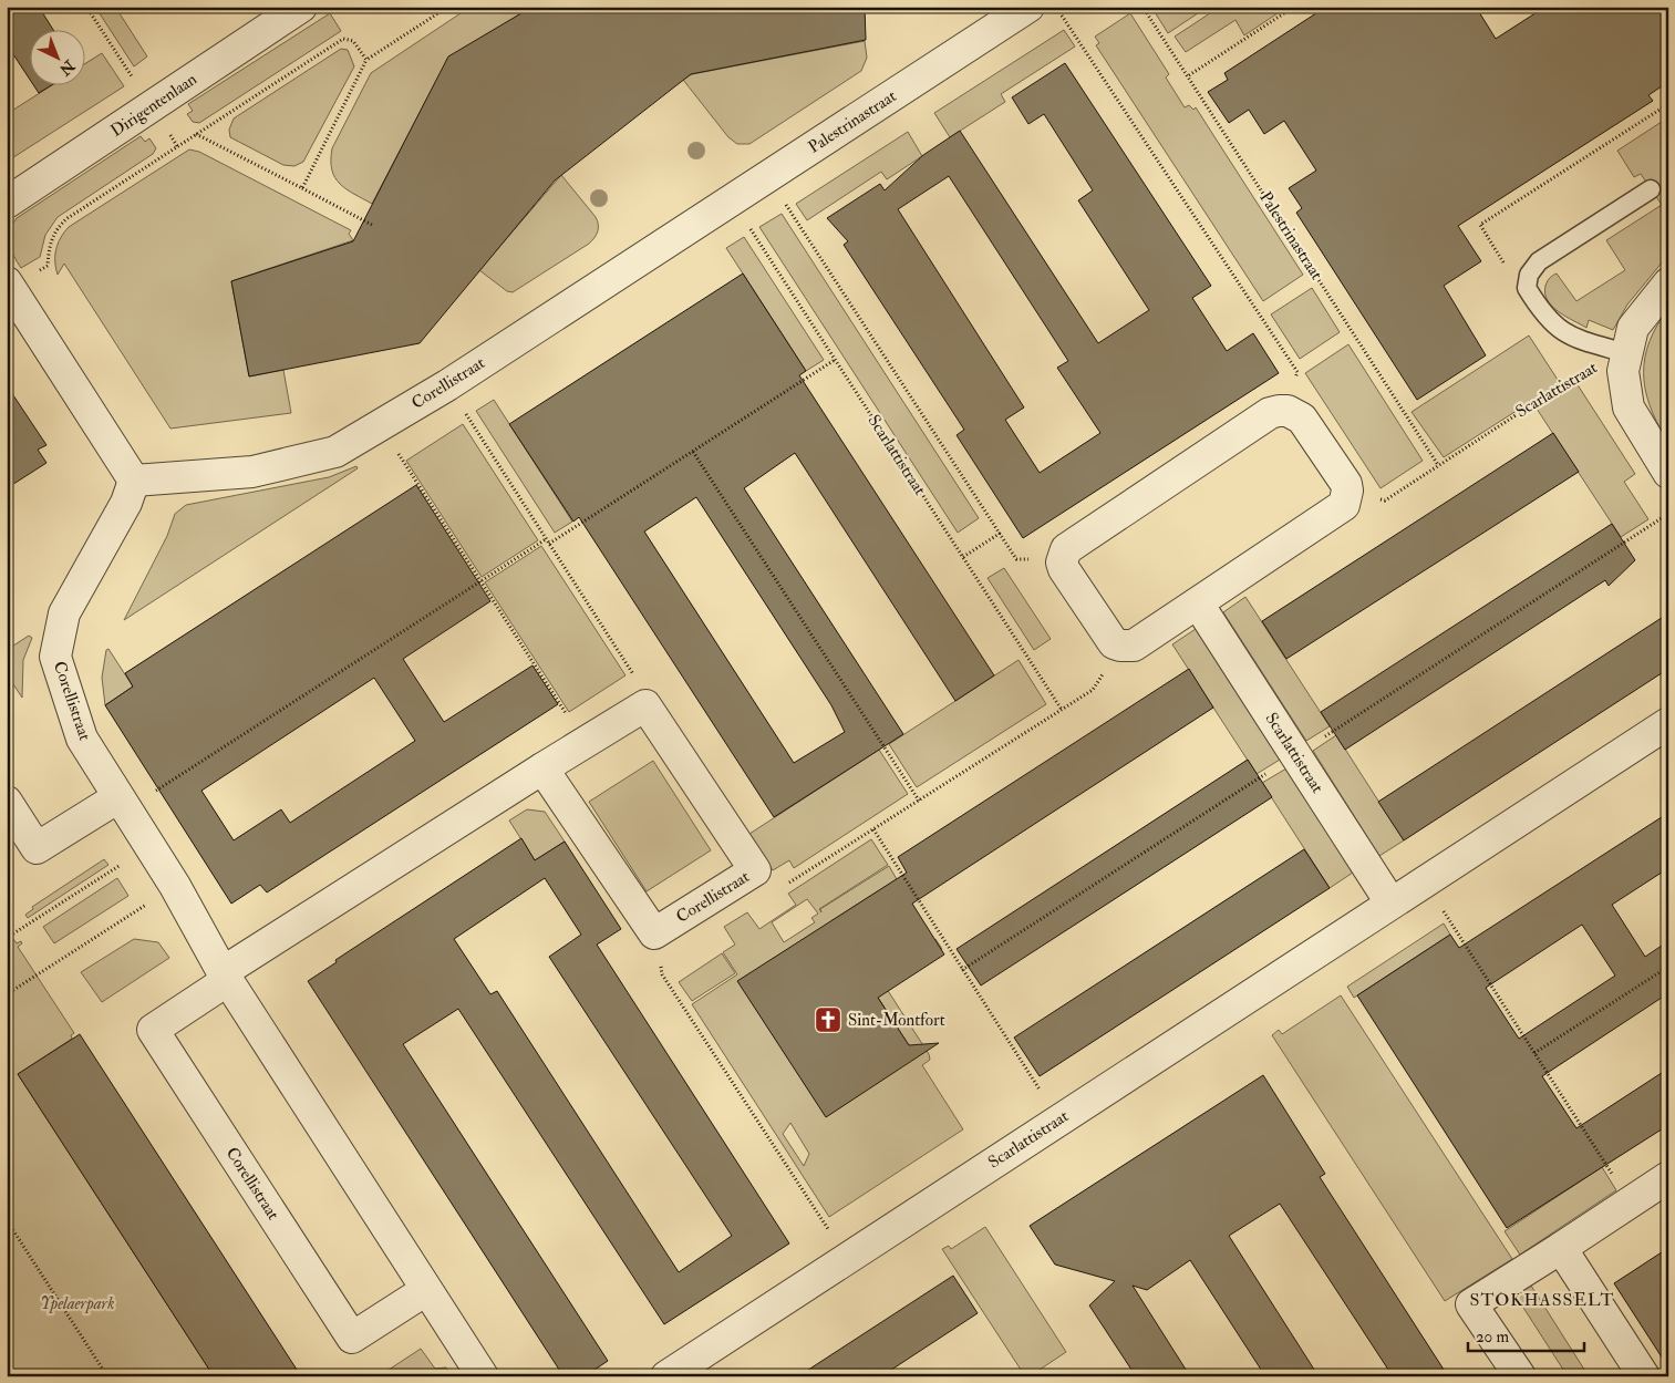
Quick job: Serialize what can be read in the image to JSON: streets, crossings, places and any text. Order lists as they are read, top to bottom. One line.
{"streets":{"street":["Dirigentenlaan","Palestrinastraat","Corellistraat","Scarlattistraat"]},"crossings":[["Palestrinastraat","Corellistraat"],["Palestrinastraat","Scarlattistraat"],["Corellistraat","Scarlattistraat"]],"districts":["STOKHASSELT"],"parks":["Ypelaerpark"],"places":{"church":["Sint-Montfort"]},"scale_bar":"20 m","north":"bottom right"}
